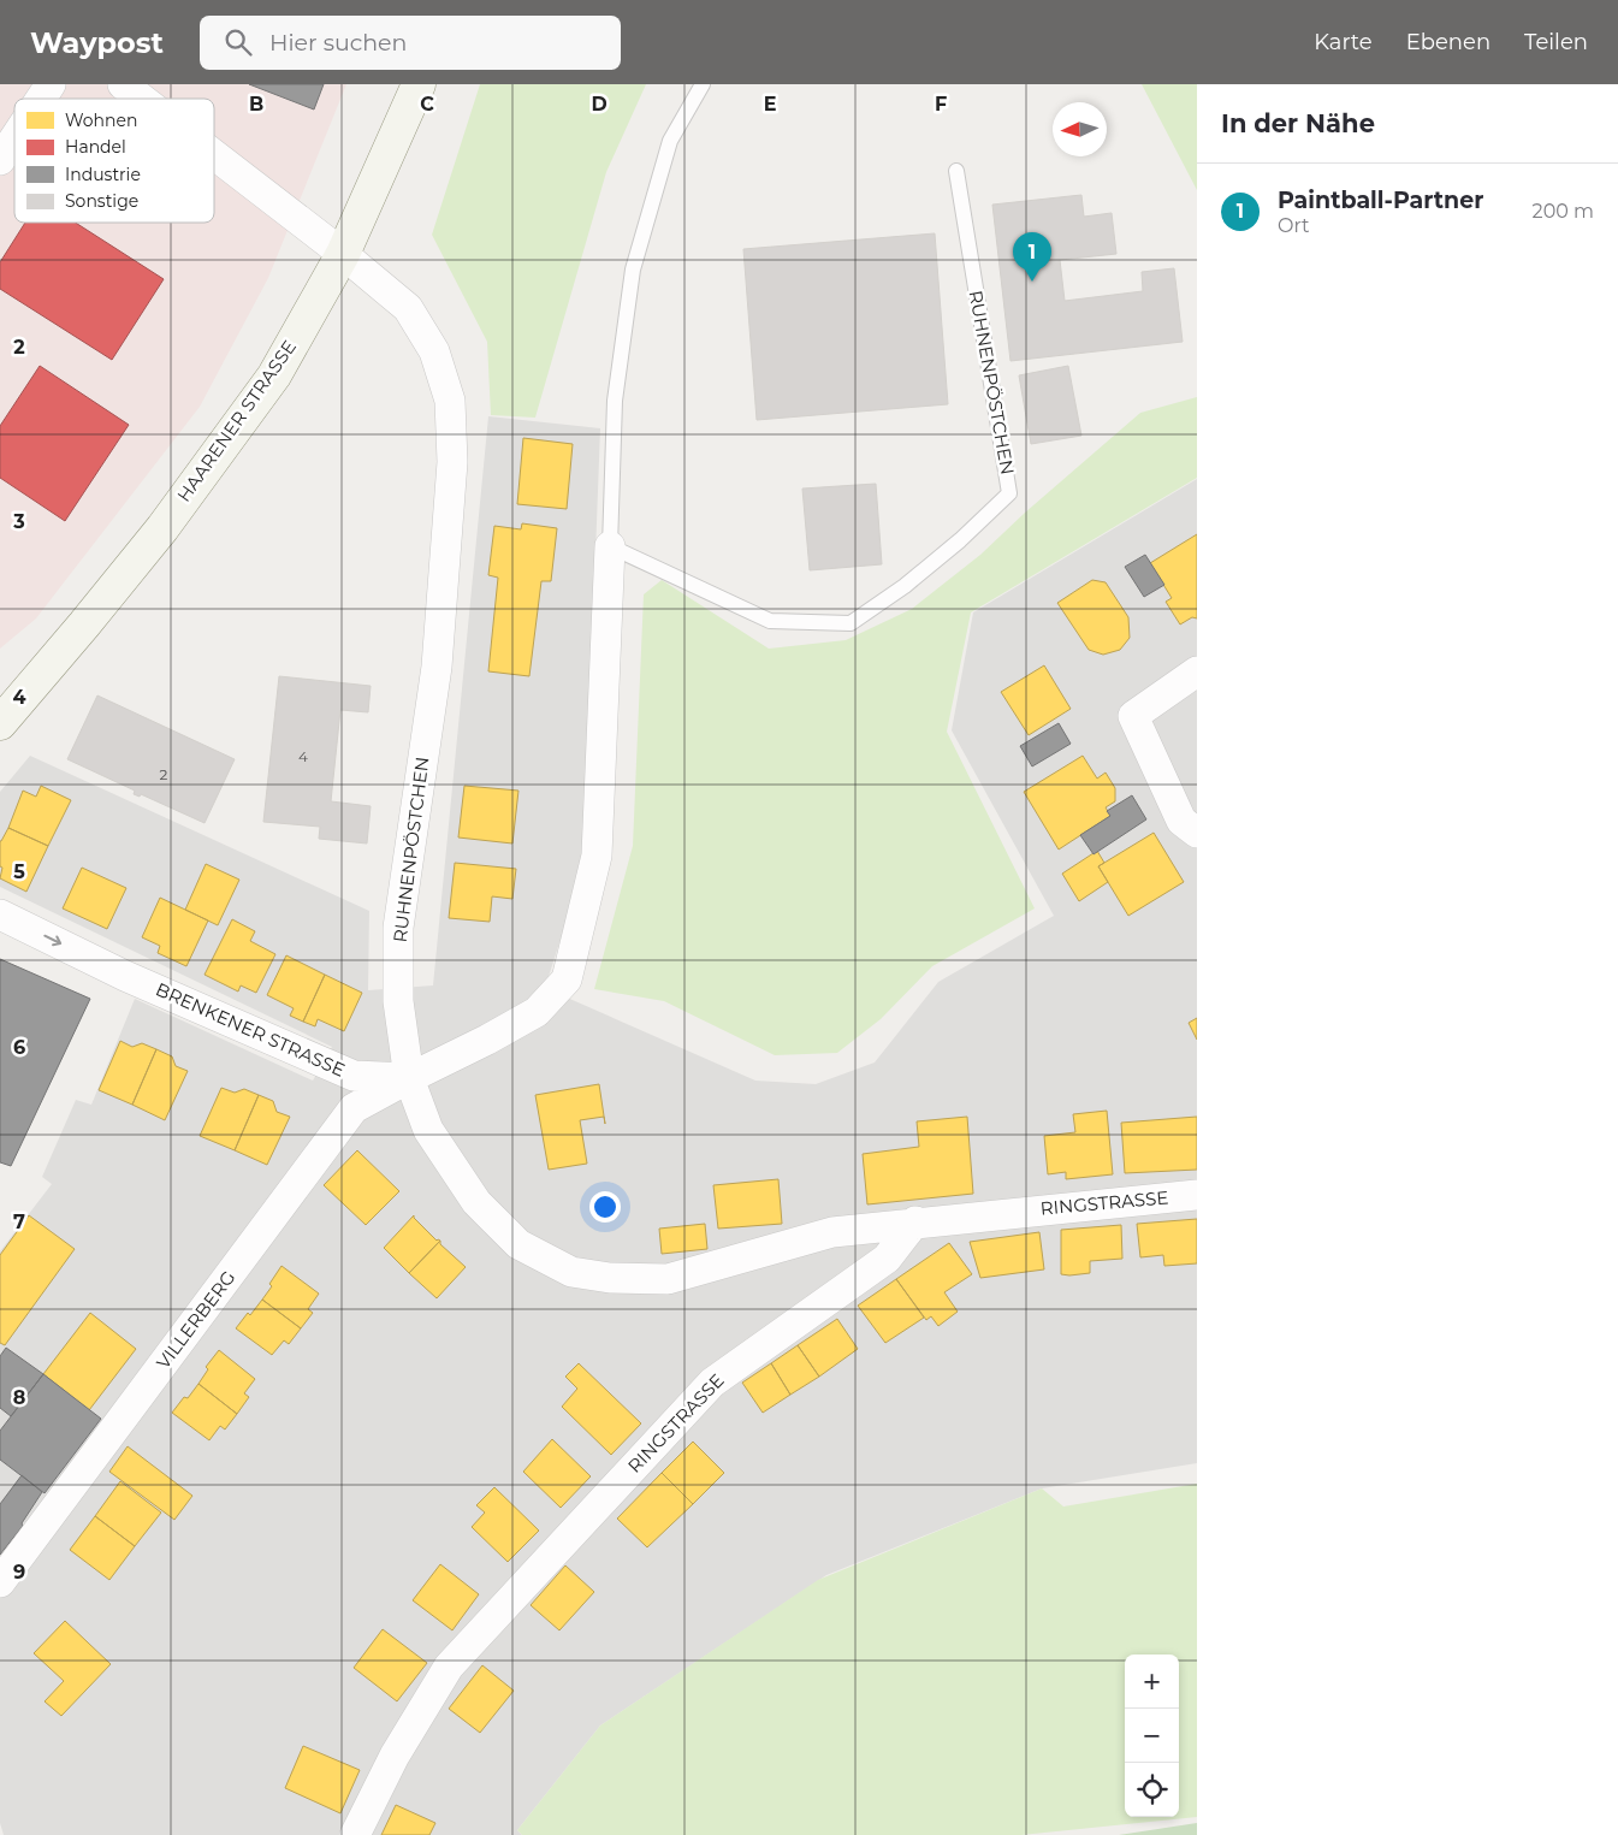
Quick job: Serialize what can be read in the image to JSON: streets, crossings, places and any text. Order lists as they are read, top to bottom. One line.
{"streets":{"main road":["HAARENER STRASSE"],"street":["RUHNENPÖSTCHEN","BRENKENER STRASSE","RINGSTRASSE","VILLERBERG"]},"crossings":[["RUHNENPÖSTCHEN","HAARENER STRASSE"],["RUHNENPÖSTCHEN","BRENKENER STRASSE"],["RUHNENPÖSTCHEN","VILLERBERG"],["BRENKENER STRASSE","VILLERBERG"]],"one_way":["BRENKENER STRASSE"],"house_numbers":["4","2"],"legend":["Wohnen","Handel","Industrie","Sonstige"],"north":"left","page":{"header":"Waypost","search":"Hier suchen","nav":["Karte","Ebenen","Teilen"],"heading":"In der Nähe","list":[{"mark":"1","name":"Paintball-Partner","note":"Ort","value":"200 m"}],"pins":"1","map_buttons":["+","−"]},"grid":{"columns":["B","C","D","E","F"],"rows":["2","3","4","5","6","7","8","9"]}}
